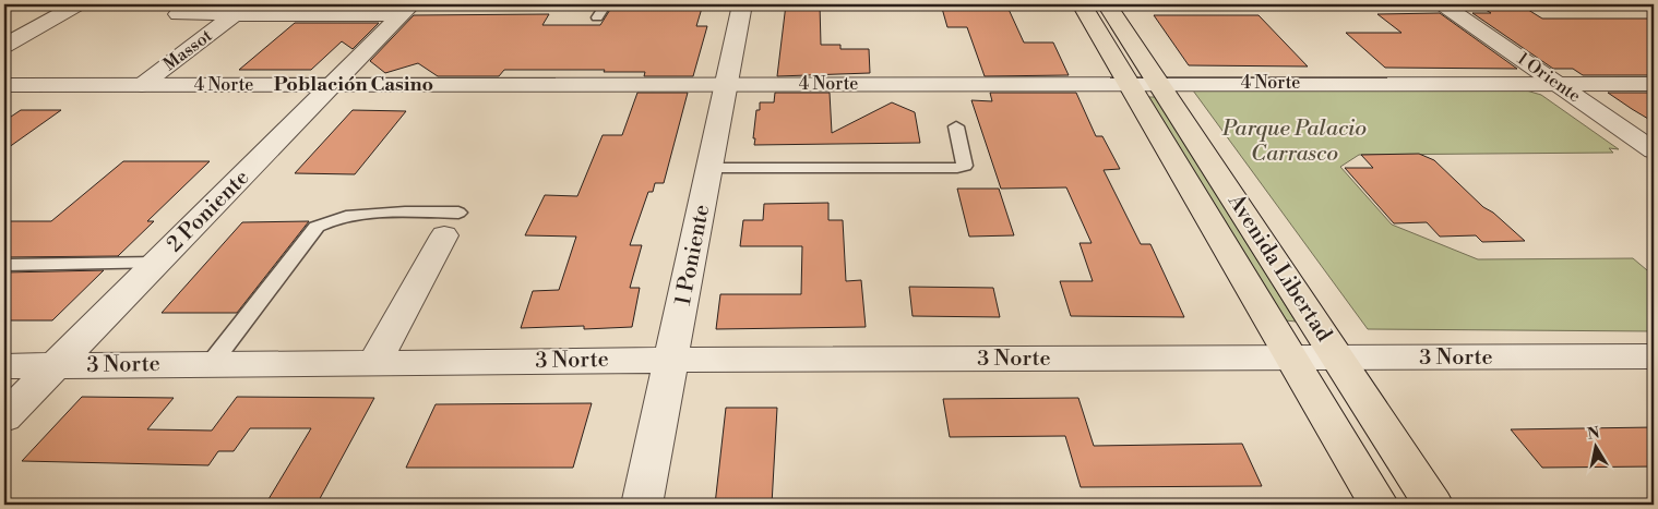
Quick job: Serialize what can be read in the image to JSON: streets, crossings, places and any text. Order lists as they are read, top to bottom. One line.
{"streets":{"main road":["Avenida Libertad"],"street":["Massot","1 Oriente","4 Norte","2 Poniente","1 Poniente","3 Norte"]},"crossings":[["Massot","4 Norte"],["Massot","2 Poniente"],["1 Oriente","4 Norte"],["4 Norte","2 Poniente"],["4 Norte","1 Poniente"],["4 Norte","Avenida Libertad"],["2 Poniente","3 Norte"],["1 Poniente","3 Norte"],["Avenida Libertad","3 Norte"]],"districts":["Población Casino"],"parks":["Parque Palacio Carrasco"],"north":"top"}
